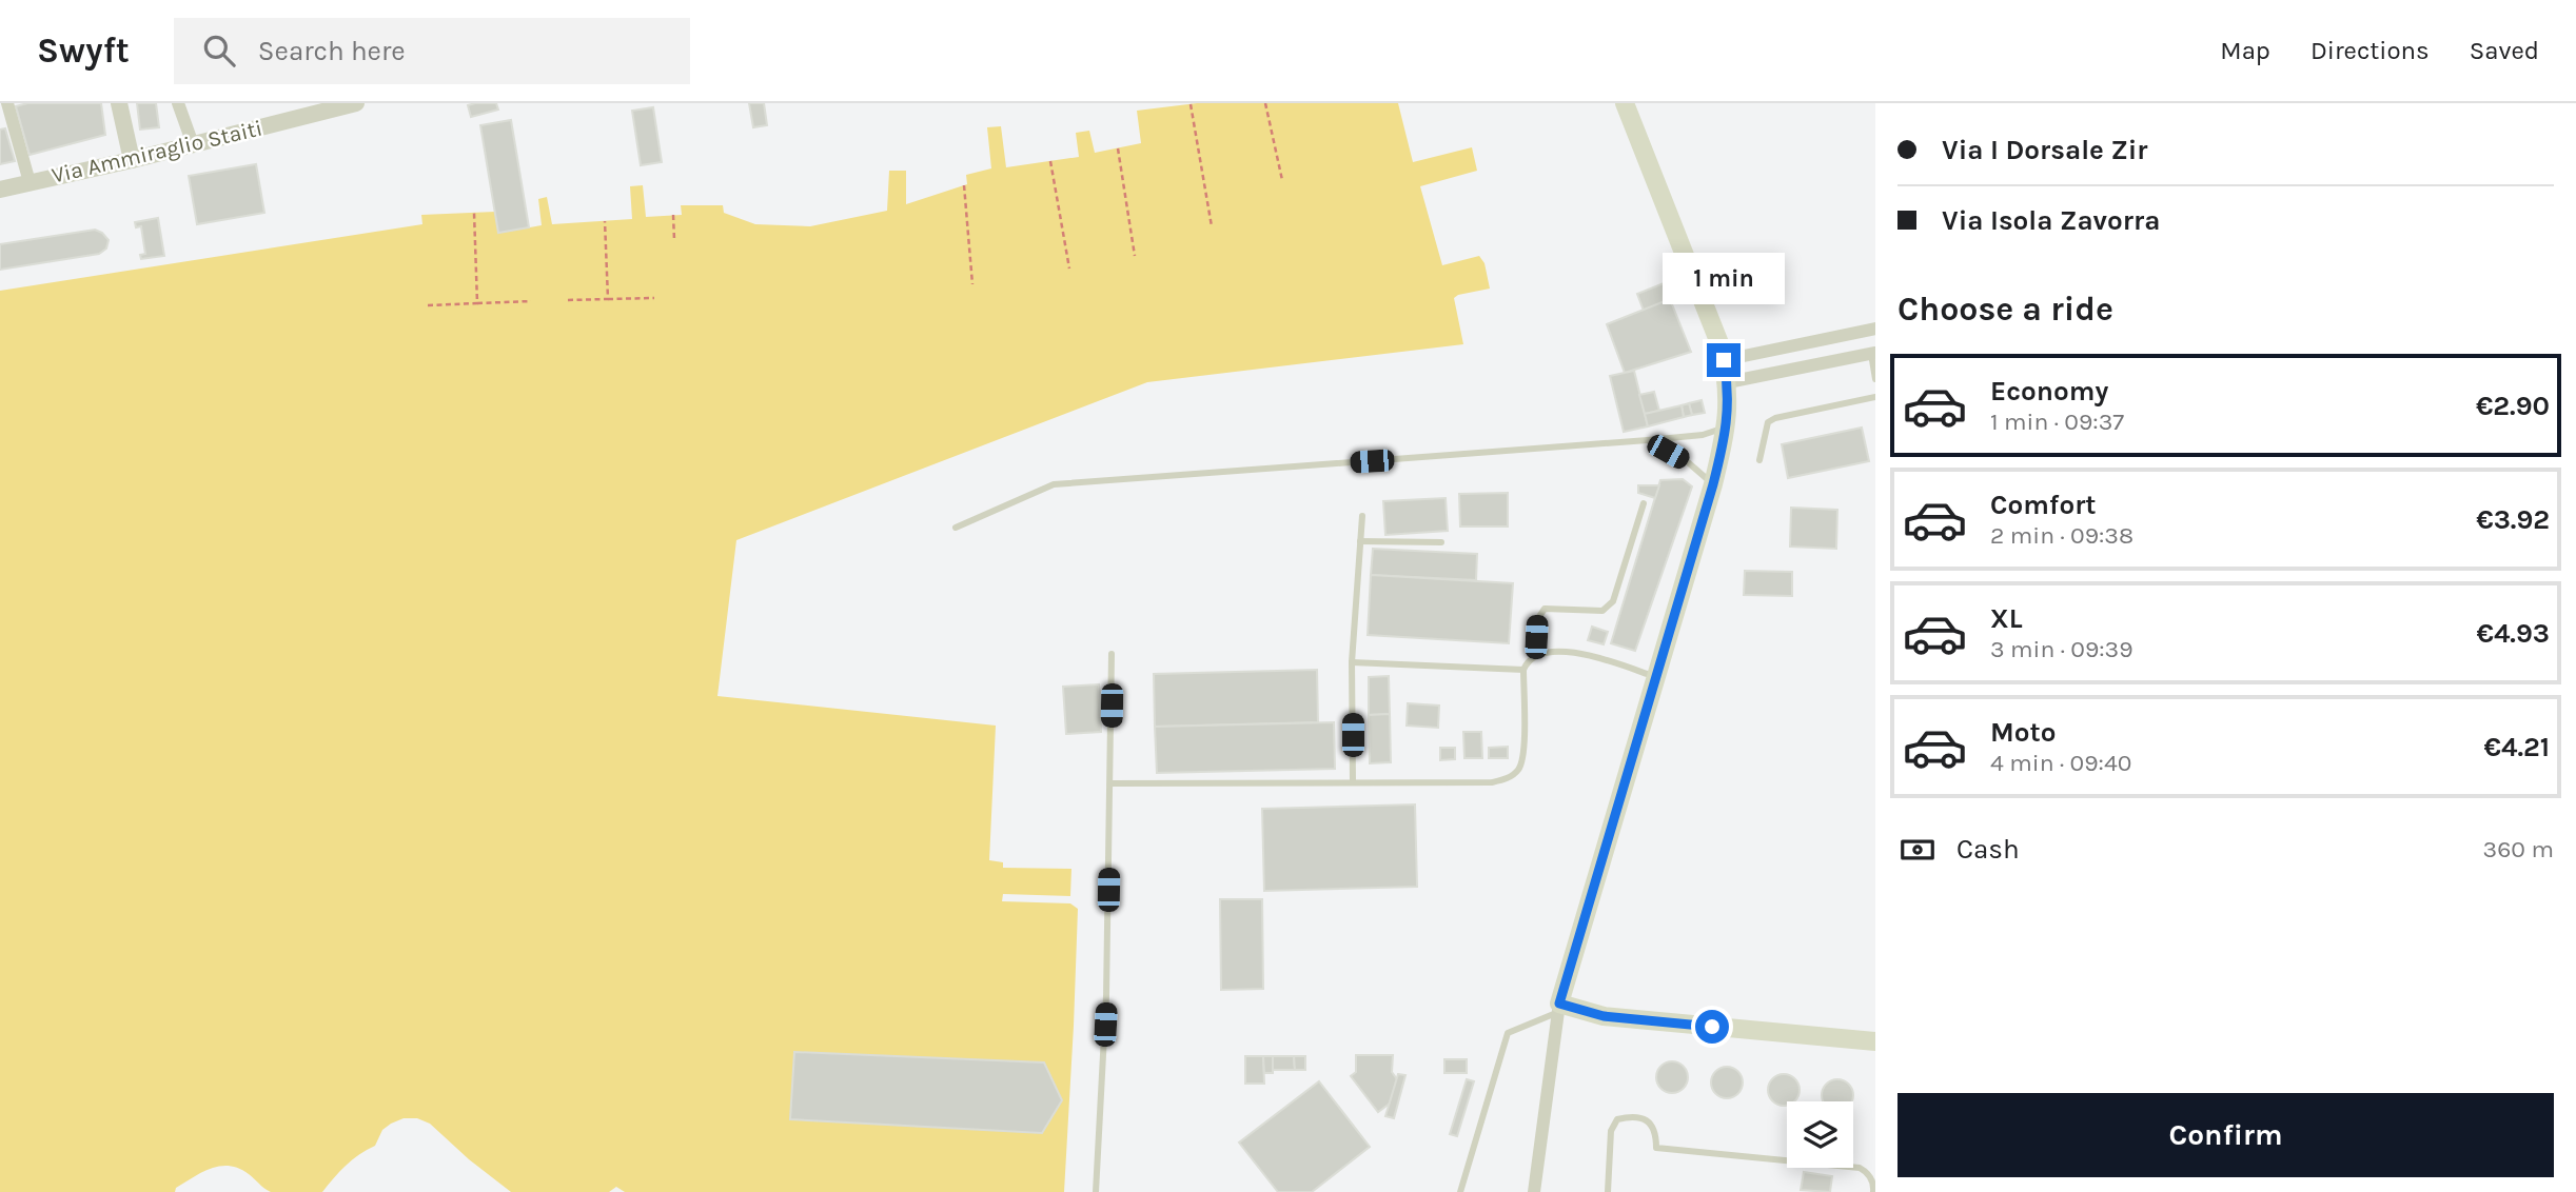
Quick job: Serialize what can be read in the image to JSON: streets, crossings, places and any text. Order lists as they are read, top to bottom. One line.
{"streets":{"street":["Via Ammiraglio Staiti"]},"page":{"header":"Swyft","search":"Search here","nav":["Map","Directions","Saved"],"banner":["Via I Dorsale Zir","Via Isola Zavorra"],"bubble":"1 min","heading":"Choose a ride","list":[{"name":"Economy","note":"1 min · 09:37","value":"€2.90"},{"name":"Comfort","note":"2 min · 09:38","value":"€3.92"},{"name":"XL","note":"3 min · 09:39","value":"€4.93"},{"name":"Moto","note":"4 min · 09:40","value":"€4.21"}],"pay":["Cash","360 m"],"buttons":"Confirm"}}
